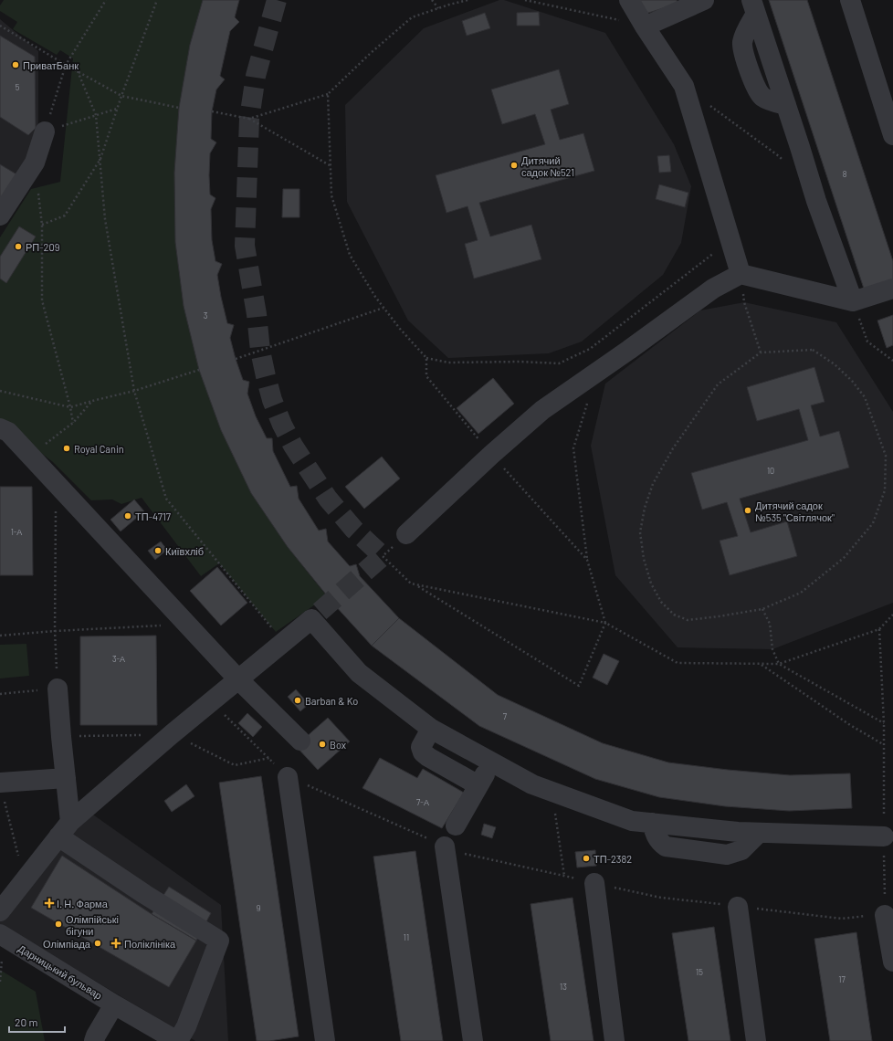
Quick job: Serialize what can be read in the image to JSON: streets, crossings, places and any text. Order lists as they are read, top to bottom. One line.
{"streets":{"street":["Дарницький бульвар"]},"places":{"other":["ПриватБанк","Дитячий садок №521","РП-209","Royal Canin","Дитячий садок №535 \"Світлячок\"","ТП-4717","Київхліб","Barban & Ko","Box","ТП-2382","Олімпійські бігуни","Олімпіада"],"health":["І. Н. Фарма","Поліклініка"]},"house_numbers":["5","8","3","10","1-А","3-А","7","7-А","9","11","15","17","13"],"scale_bar":"20 m"}
